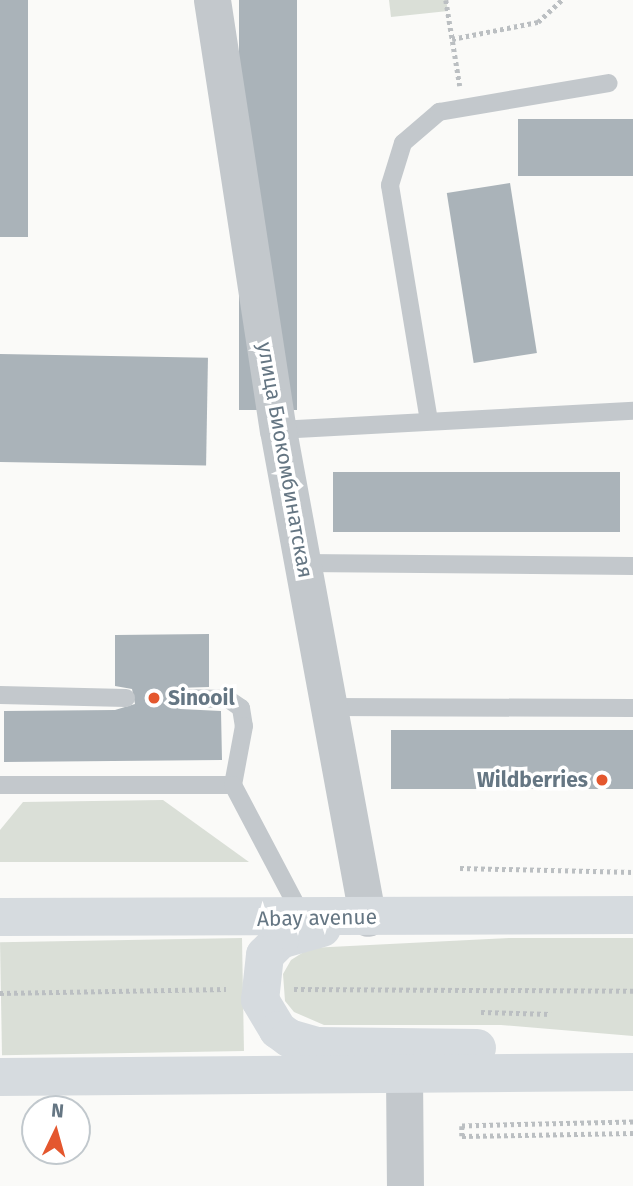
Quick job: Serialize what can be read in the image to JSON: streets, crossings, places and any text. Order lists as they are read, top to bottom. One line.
{"streets":{"main road":["Abay avenue"],"street":["улица Биокомбинатская"]},"crossings":[["улица Биокомбинатская","Abay avenue"]],"places":["Sinooil","Wildberries"],"north":"top"}
